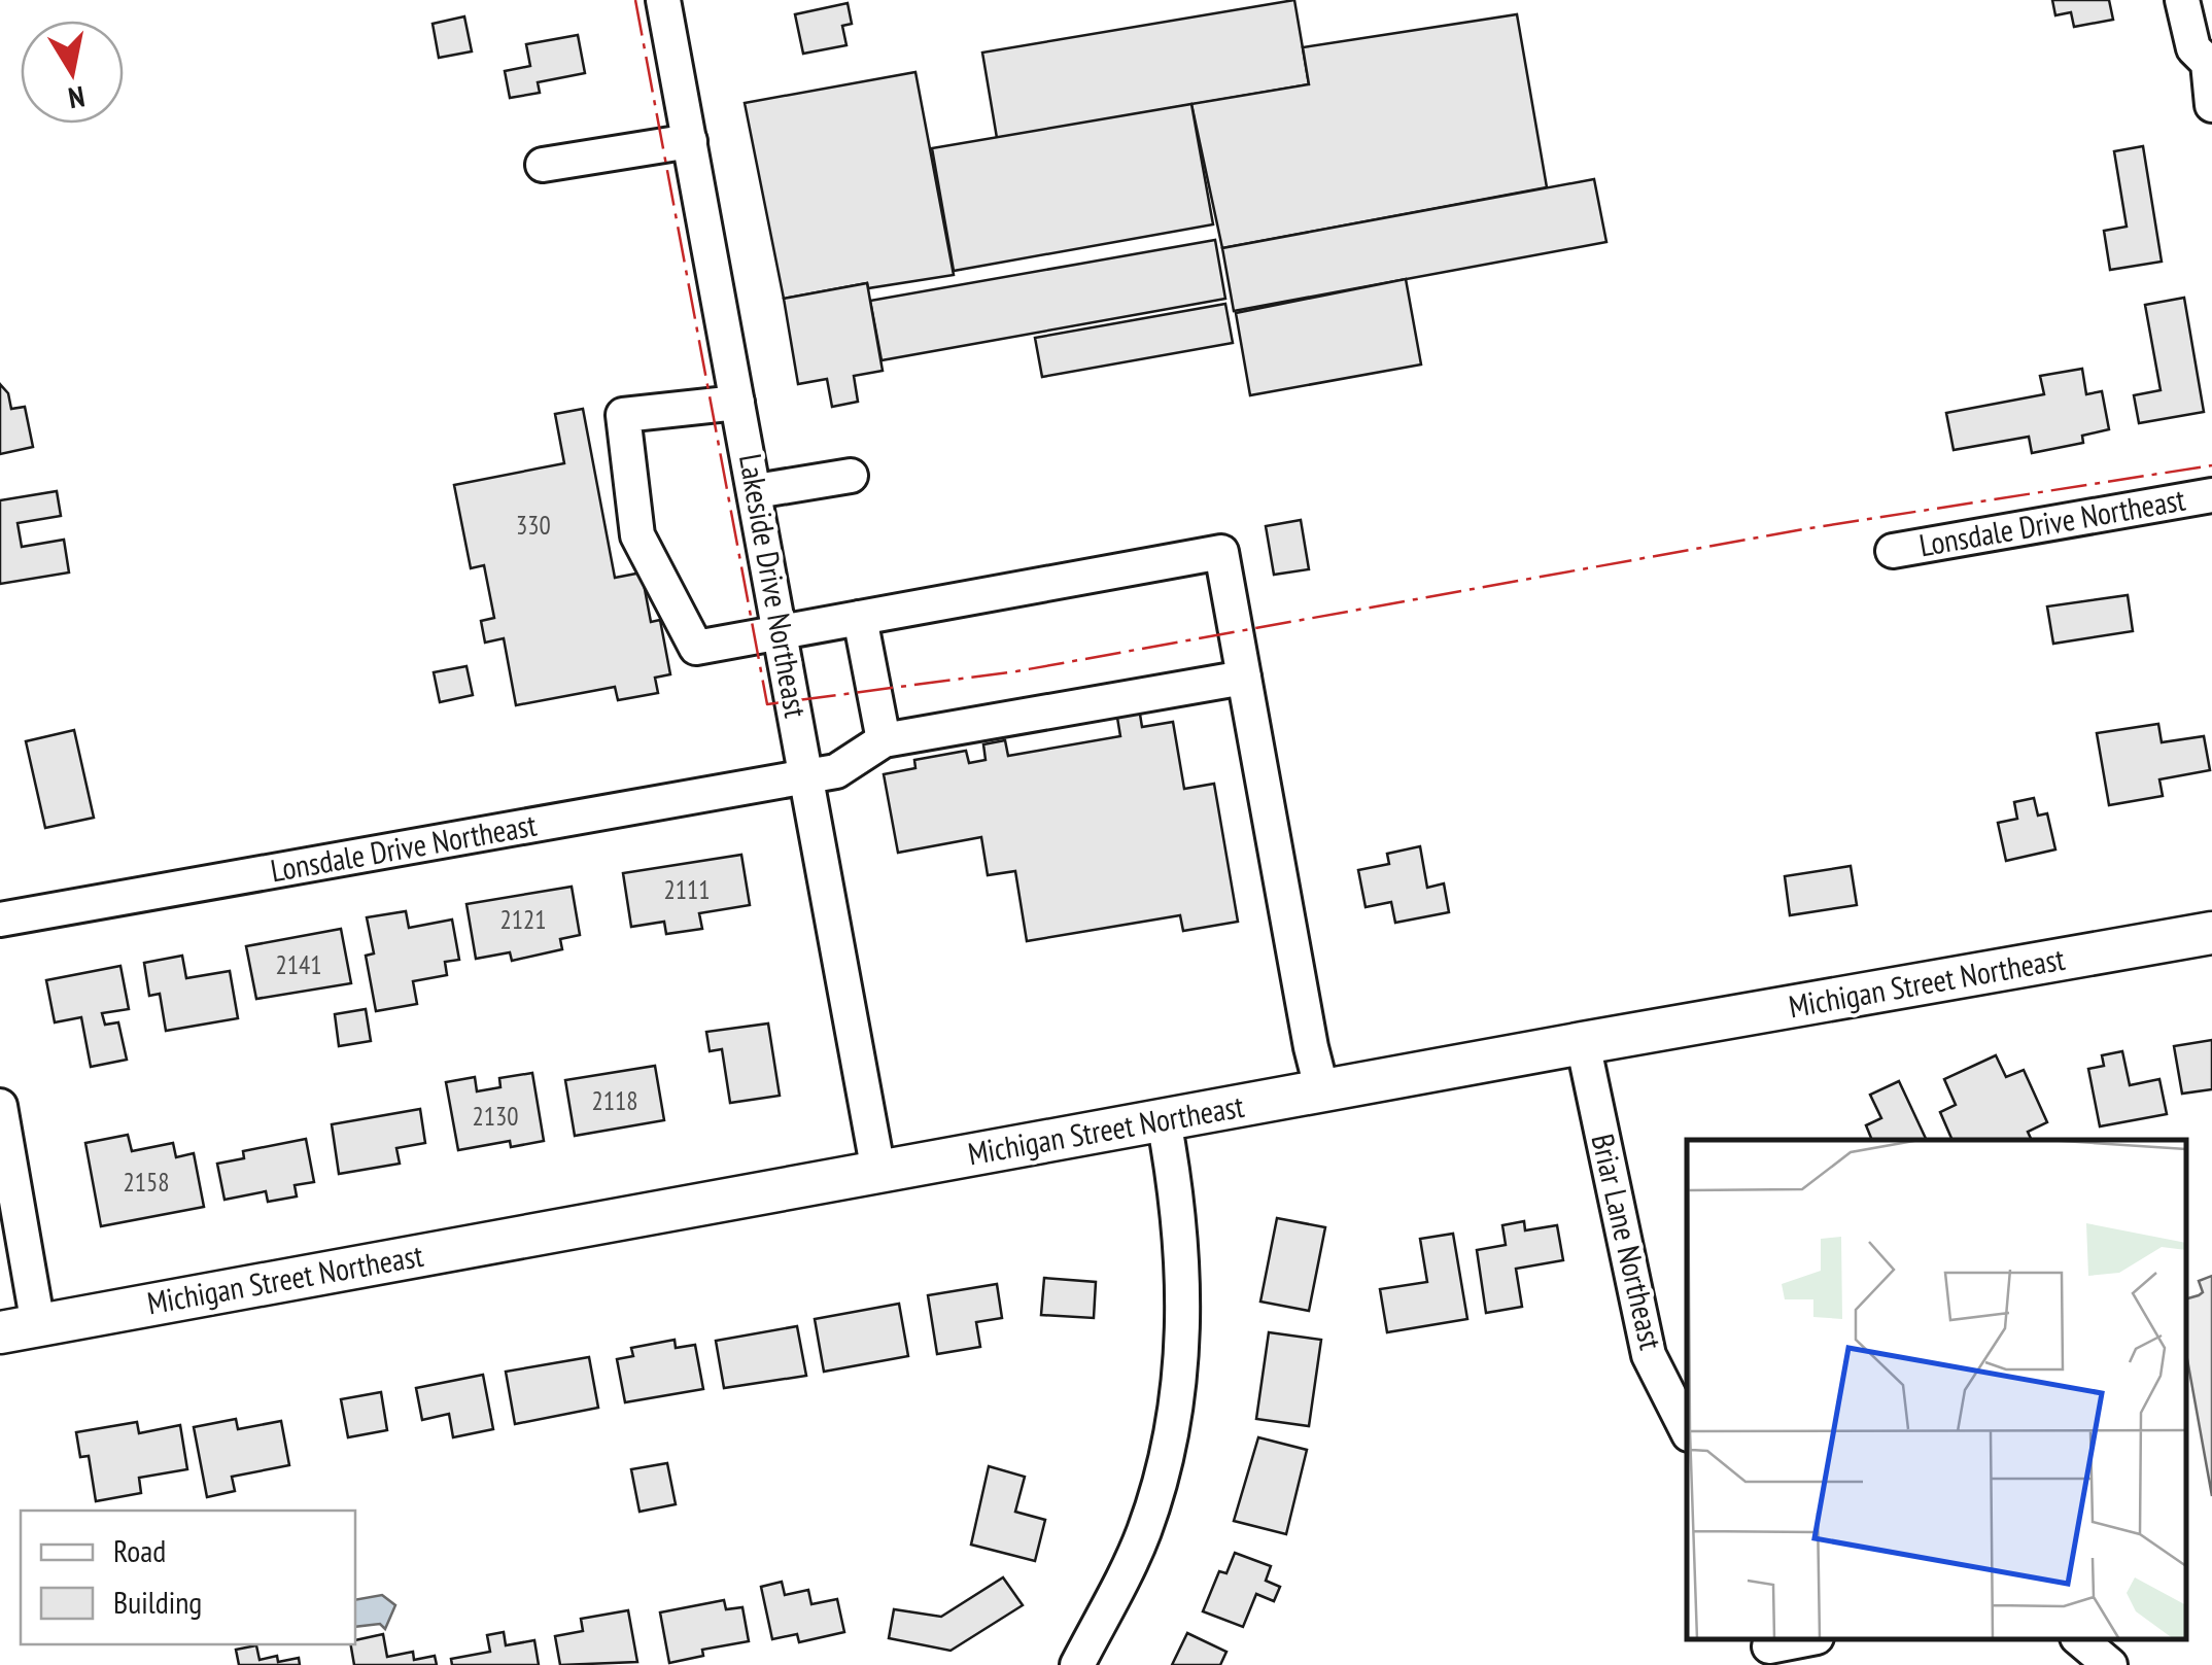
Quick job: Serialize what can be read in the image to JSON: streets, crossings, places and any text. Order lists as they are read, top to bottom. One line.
{"streets":{"main road":["Michigan Street Northeast"],"street":["Lonsdale Drive Northeast","Lakeside Drive Northeast","Briar Lane Northeast"]},"crossings":[["Lonsdale Drive Northeast","Lakeside Drive Northeast"],["Lakeside Drive Northeast","Michigan Street Northeast"],["Michigan Street Northeast","Briar Lane Northeast"]],"house_numbers":["330","2111","2121","2141","2118","2130","2158"],"legend":["Road","Building"],"north":"bottom"}
